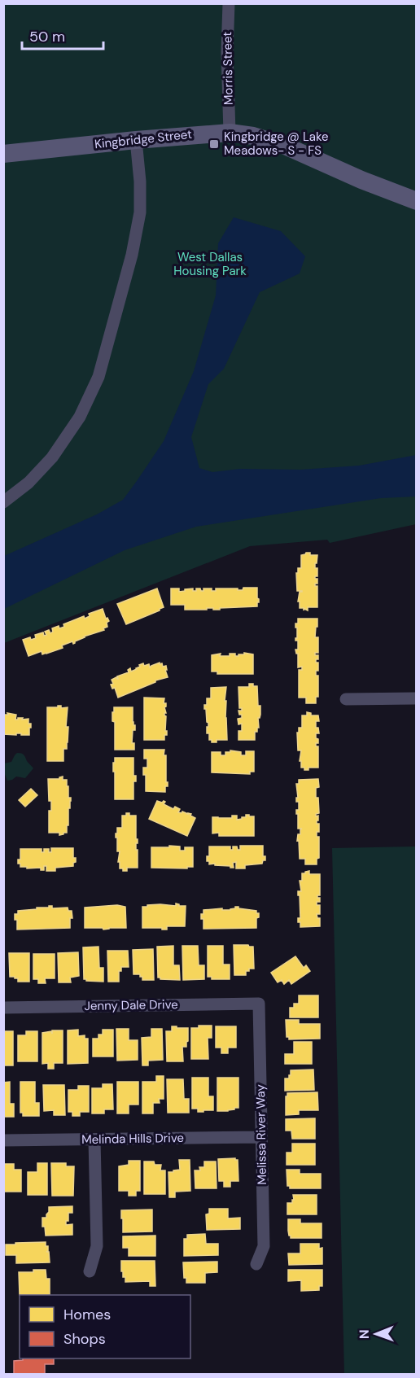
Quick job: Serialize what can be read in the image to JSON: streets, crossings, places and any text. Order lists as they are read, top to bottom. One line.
{"streets":{"street":["Morris Street","Kingbridge Street","Jenny Dale Drive","Melissa River Way","Melinda Hills Drive"]},"crossings":[["Morris Street","Kingbridge Street"],["Jenny Dale Drive","Melissa River Way"],["Melissa River Way","Melinda Hills Drive"]],"parks":["West Dallas Housing Park"],"places":{"transit":["Kingbridge @ Lake Meadows- S - FS"]},"legend":["Homes","Shops"],"scale_bar":"50 m","north":"left"}
